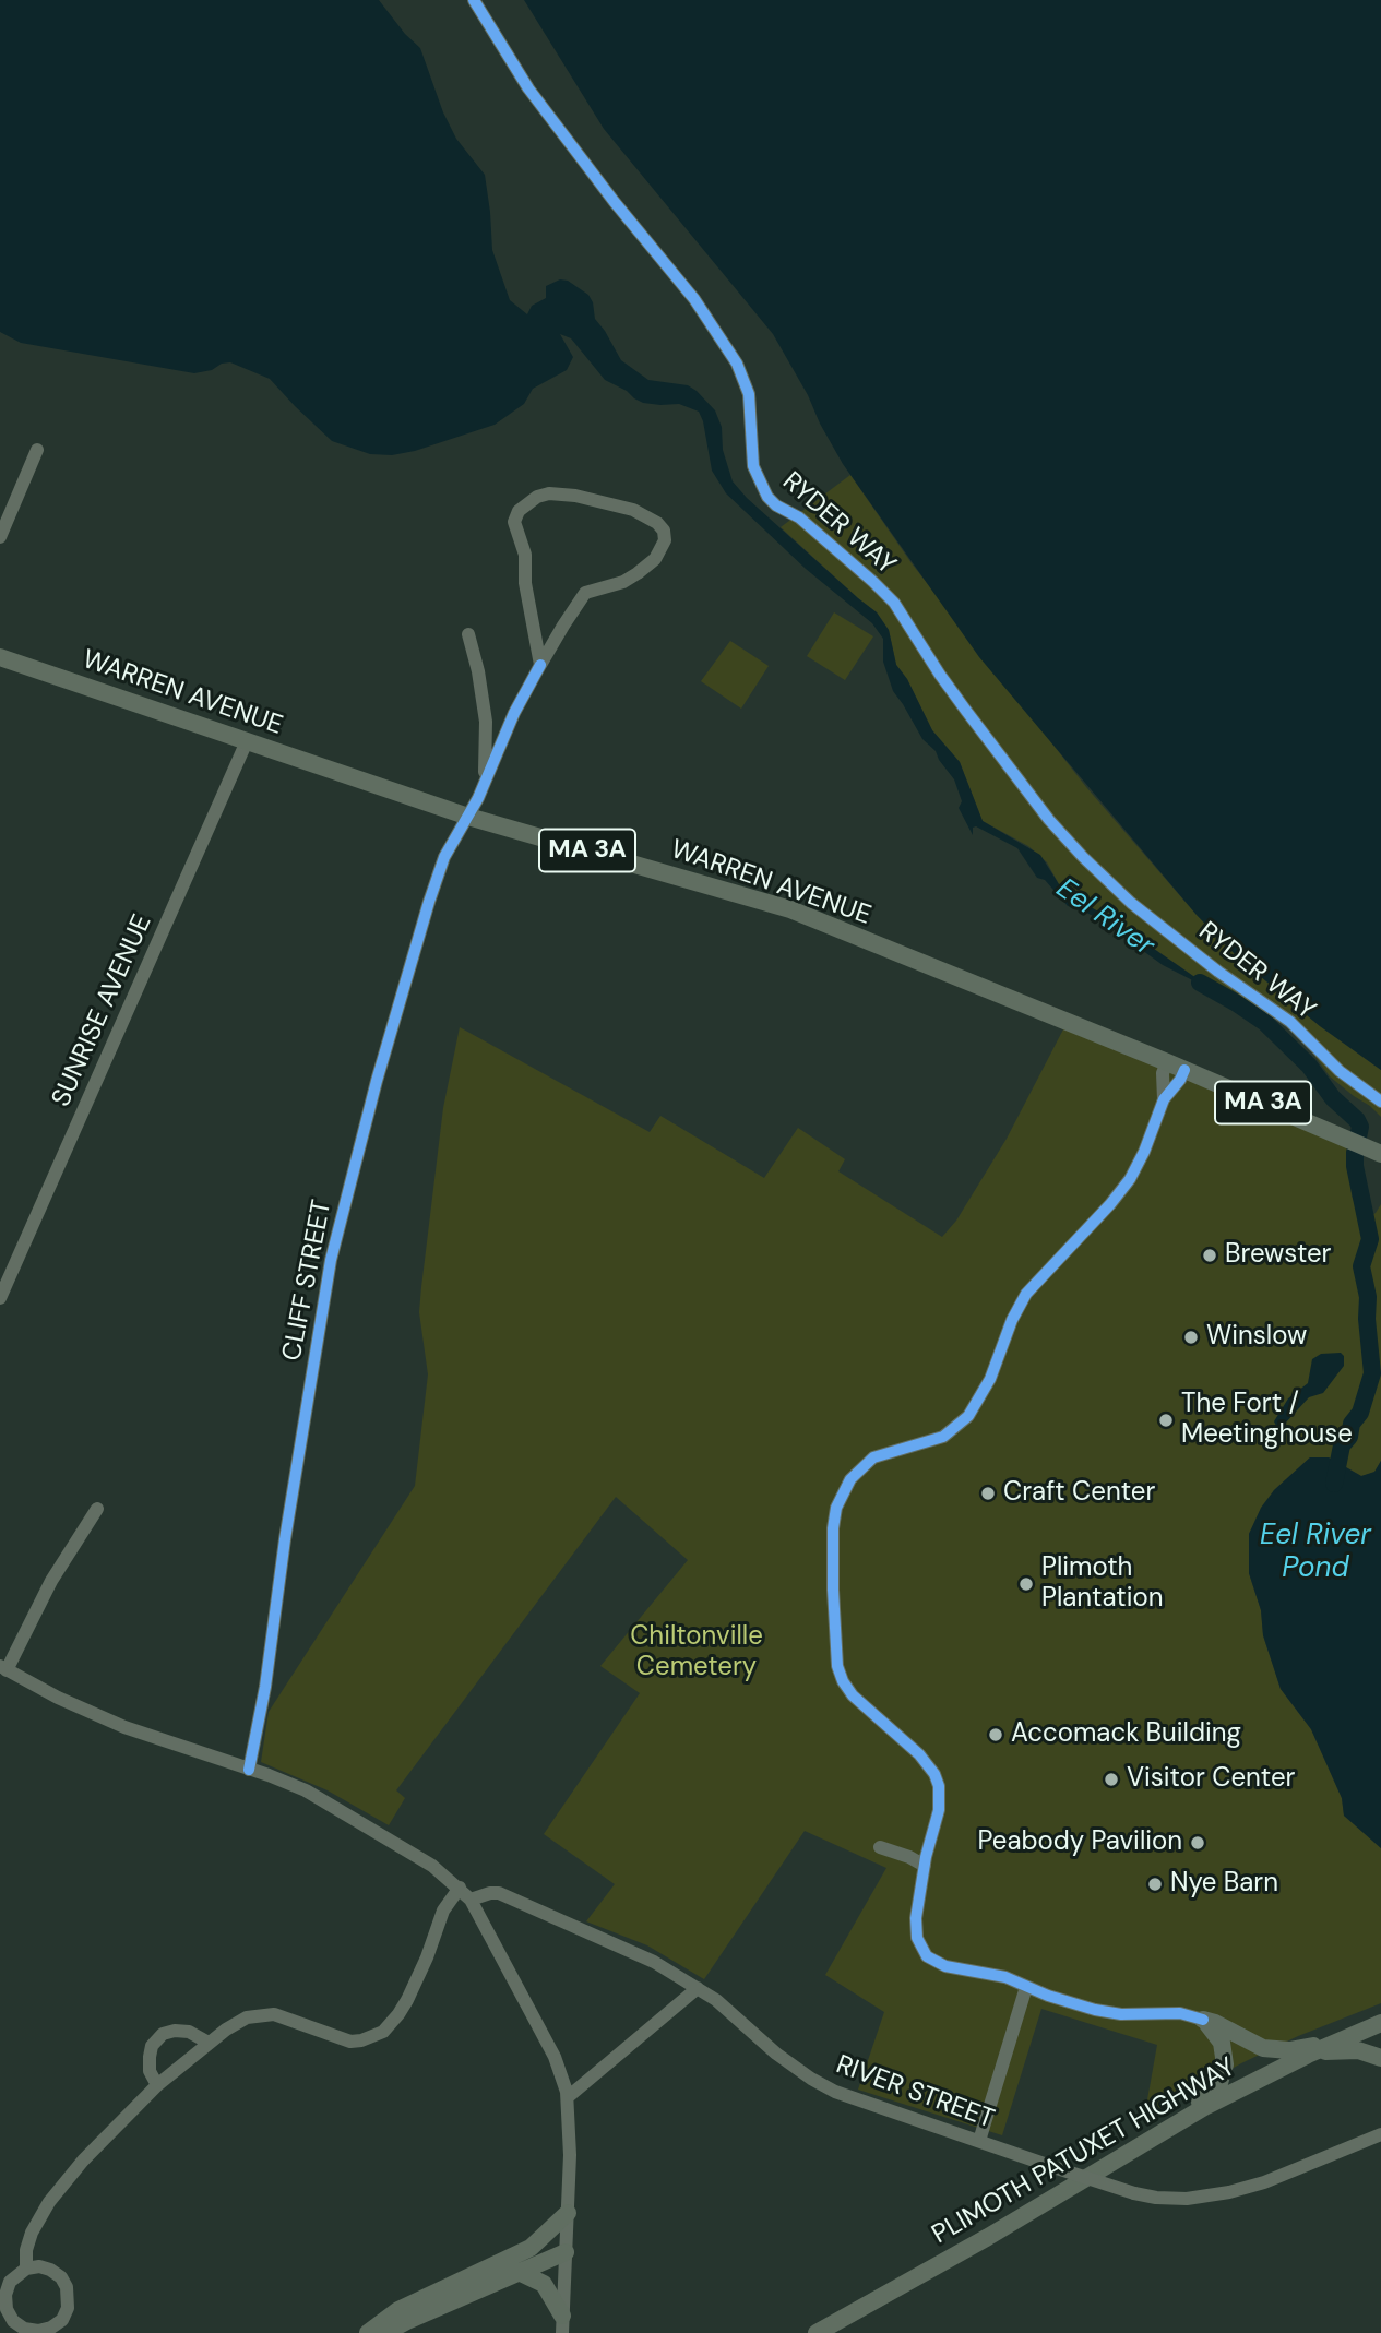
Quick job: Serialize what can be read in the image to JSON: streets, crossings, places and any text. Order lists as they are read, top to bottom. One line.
{"streets":{"main road":["WARREN AVENUE","MA 3A","PLIMOTH PATUXET HIGHWAY"],"street":["RYDER WAY","SUNRISE AVENUE","CLIFF STREET","RIVER STREET"]},"crossings":[["WARREN AVENUE","SUNRISE AVENUE"],["WARREN AVENUE","CLIFF STREET"]],"water":["Eel River","Eel River Pond"],"parks":["Chiltonville Cemetery"],"places":["Brewster","Winslow","The Fort / Meetinghouse","Craft Center","Plimoth Plantation","Accomack Building","Visitor Center","Peabody Pavilion","Nye Barn"]}
